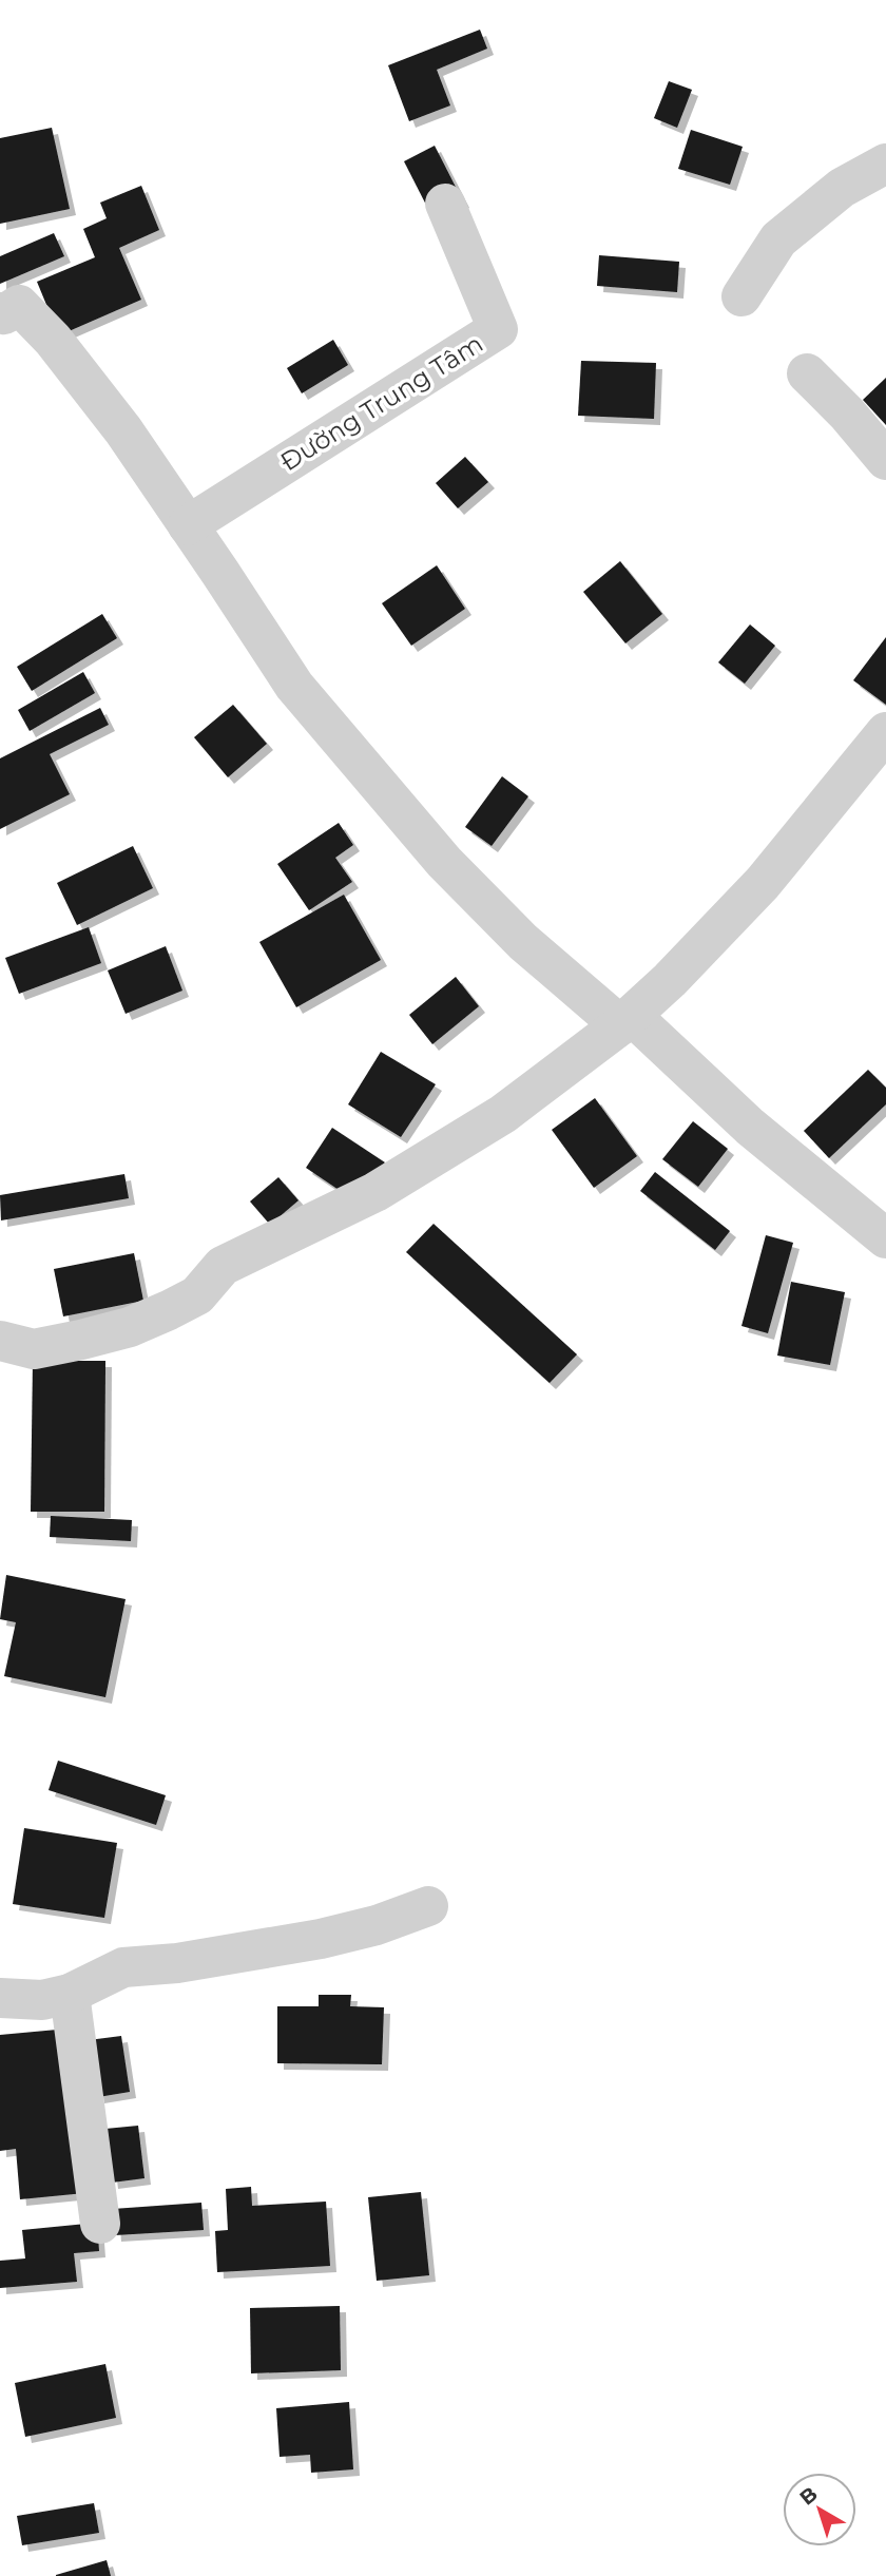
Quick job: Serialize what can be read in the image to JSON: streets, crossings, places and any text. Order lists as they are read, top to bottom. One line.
{"streets":{"street":["Đường Trung Tâm"]},"north":"top left"}
